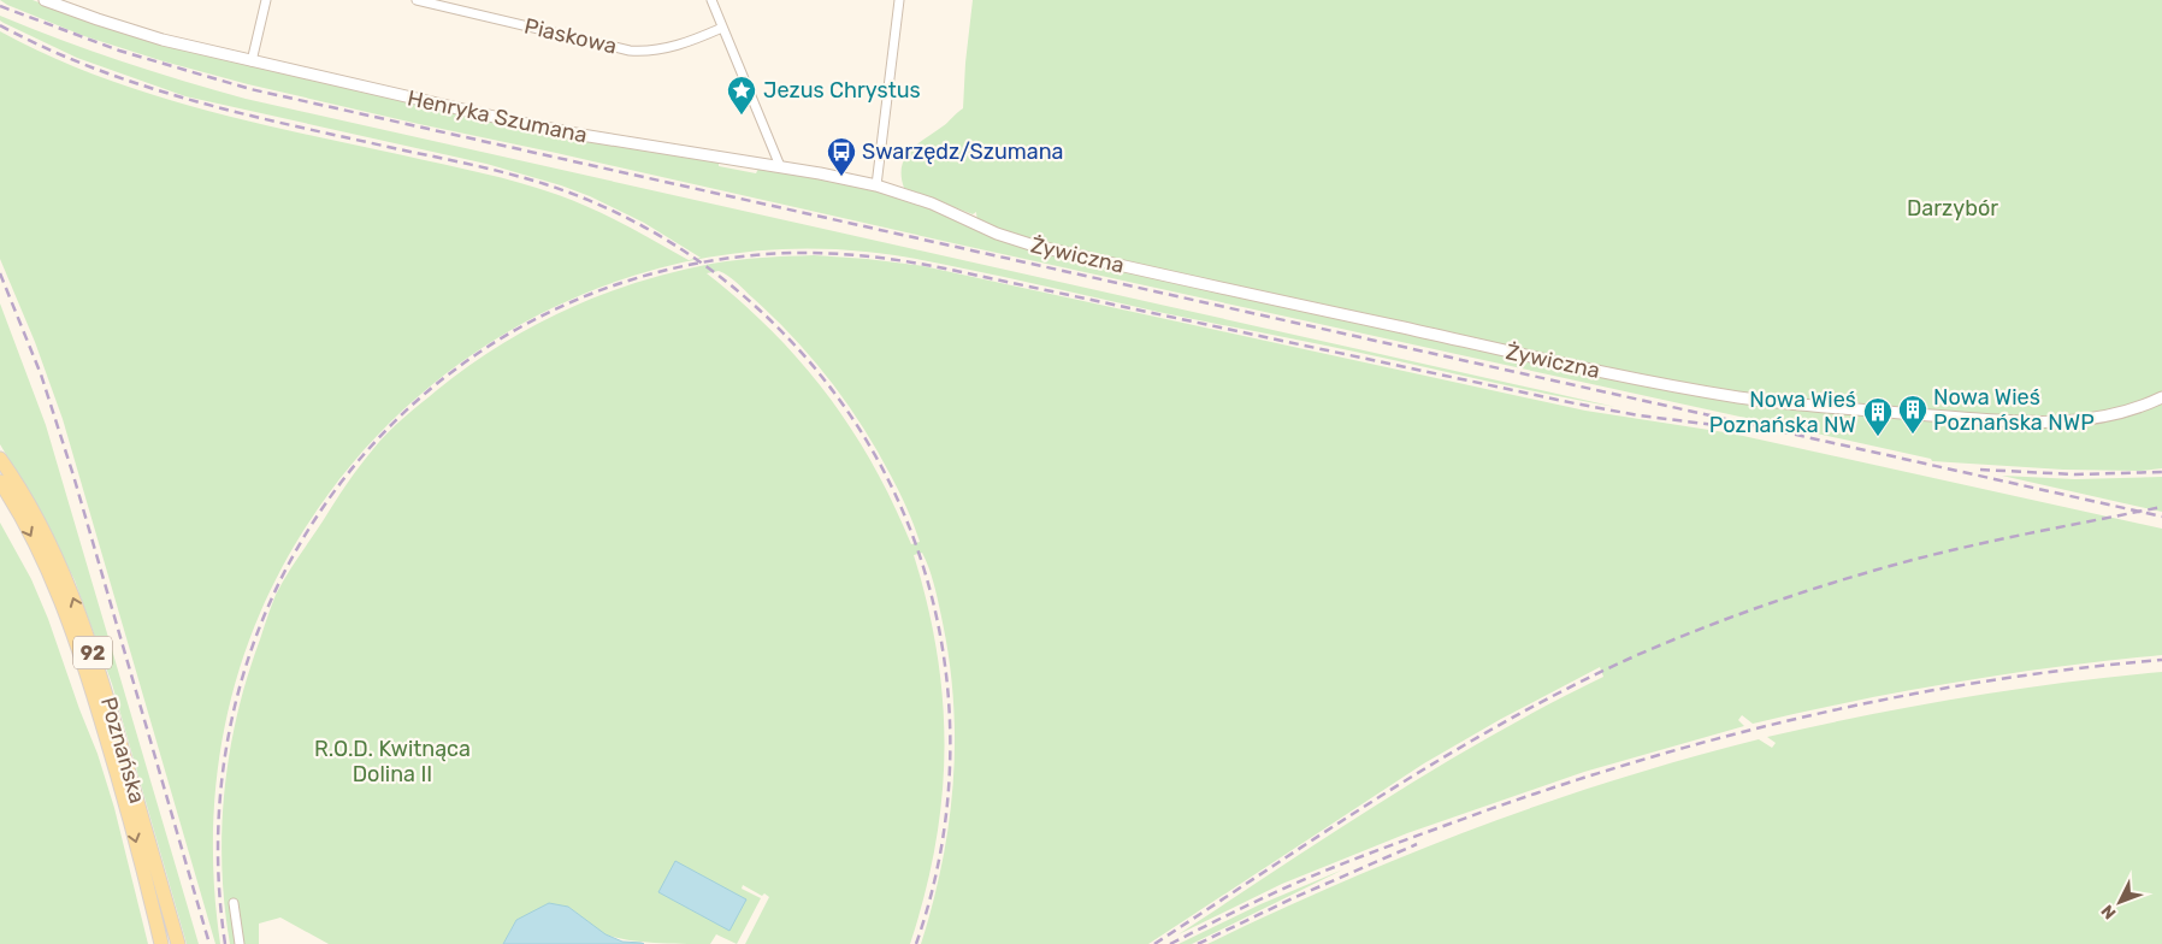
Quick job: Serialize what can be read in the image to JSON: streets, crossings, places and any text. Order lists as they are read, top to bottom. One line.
{"streets":{"main road":["92","Poznańska"],"street":["Piaskowa","Henryka Szumana","Żywiczna"]},"crossings":[["Henryka Szumana","Żywiczna"]],"parks":["Darzybór","R.O.D. Kwitnąca Dolina II"],"places":{"place":["Jezus Chrystus"],"bus stop":["Swarzędz/Szumana"],"building":["Nowa Wieś Poznańska NWP","Nowa Wieś Poznańska NW"]},"north":"bottom left"}
